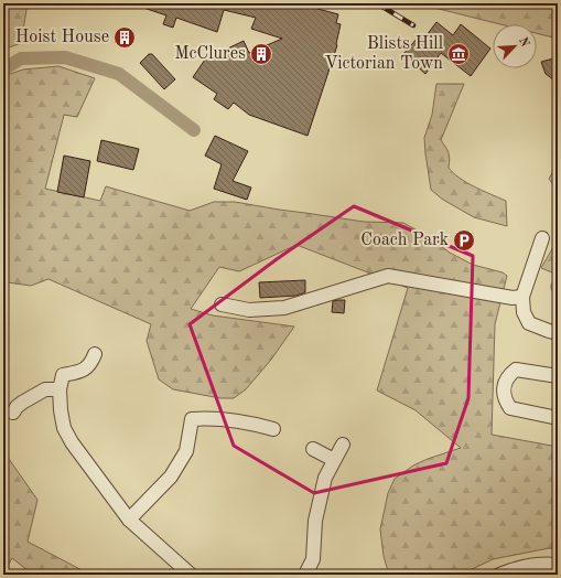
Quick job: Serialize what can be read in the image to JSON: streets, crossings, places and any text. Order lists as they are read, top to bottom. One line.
{"places":{"building":["Hoist House","McClures"],"museum":["Blists Hill Victorian Town"],"parking":["Coach Park"]},"north":"top right"}
